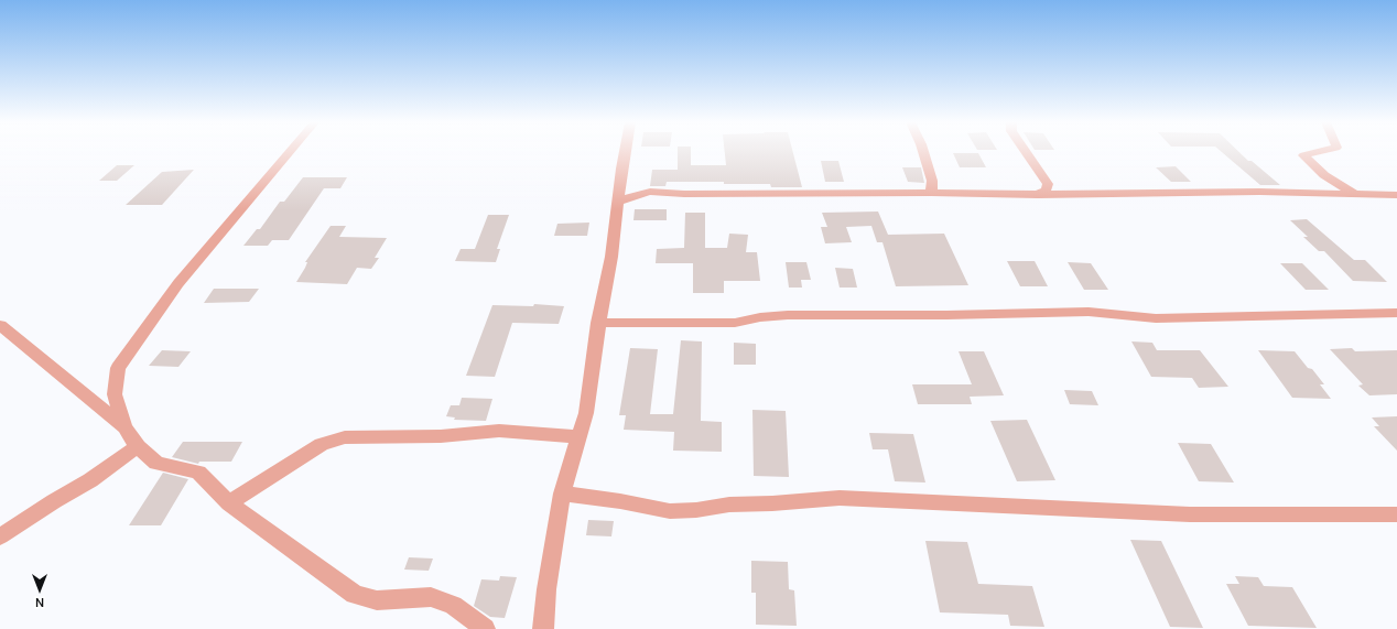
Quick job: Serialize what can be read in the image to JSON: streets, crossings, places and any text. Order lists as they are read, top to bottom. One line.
{"north":"bottom"}
